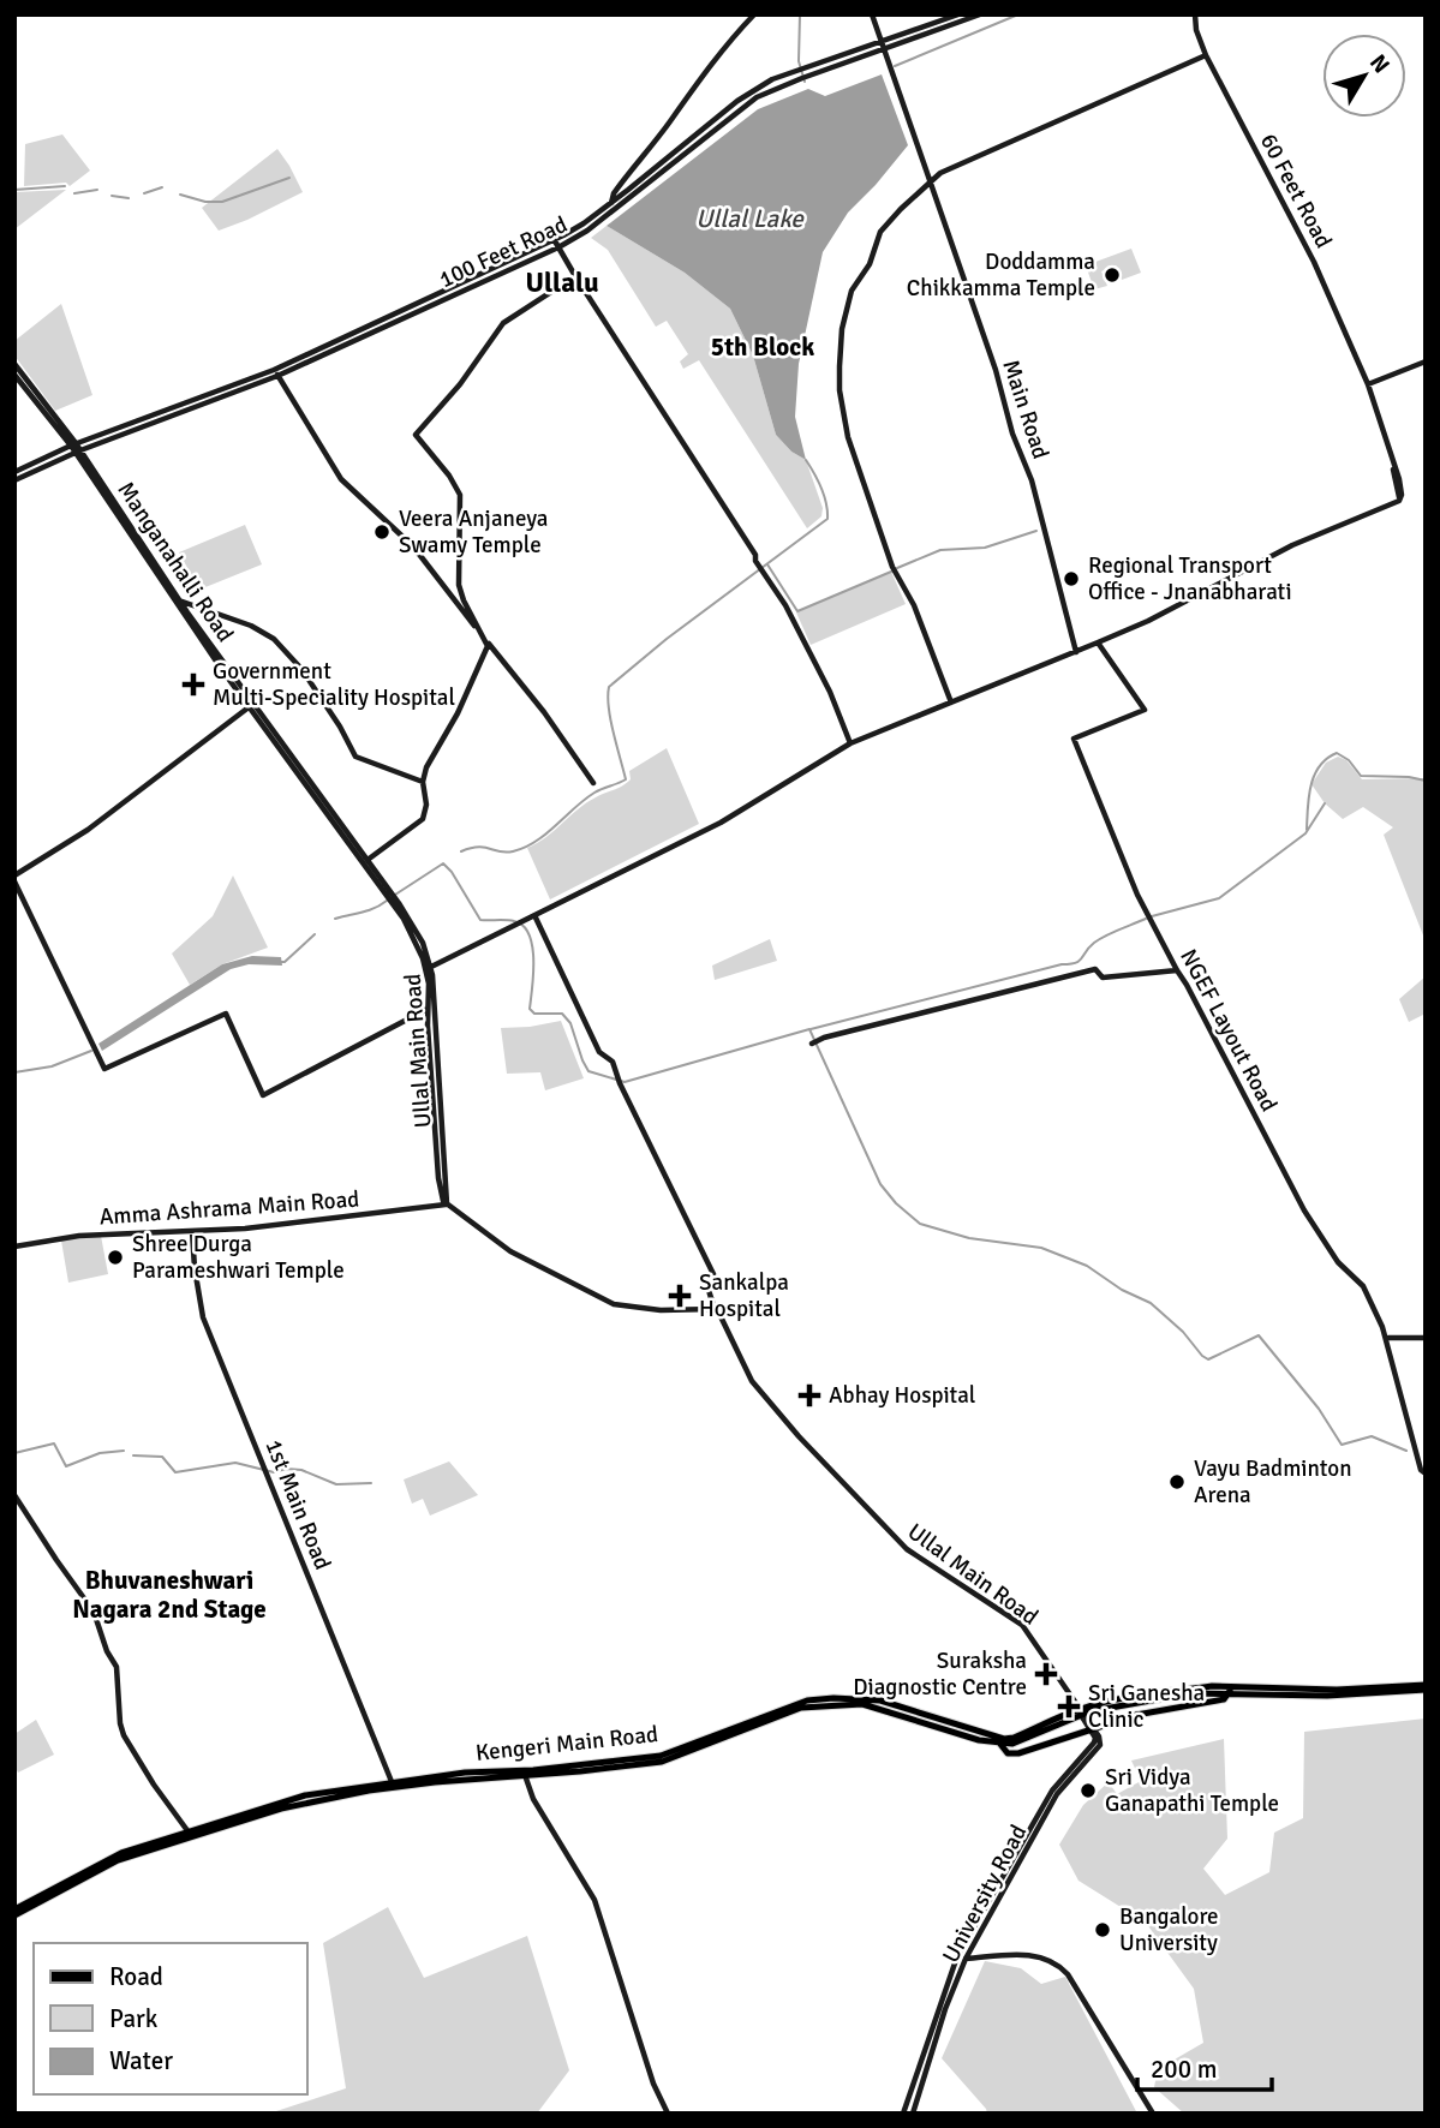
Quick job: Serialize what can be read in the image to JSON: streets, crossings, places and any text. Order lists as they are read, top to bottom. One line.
{"streets":{"main road":["Kengeri Main Road"],"street":["60 Feet Road","100 Feet Road","Main Road","Manganahalli Road","NGEF Layout Road","Ullal Main Road","Amma Ashrama Main Road","1st Main Road","University Road"]},"crossings":[["60 Feet Road","NGEF Layout Road"],["100 Feet Road","Main Road"],["100 Feet Road","Manganahalli Road"],["Manganahalli Road","Ullal Main Road"],["Ullal Main Road","Amma Ashrama Main Road"],["Ullal Main Road","Kengeri Main Road"],["Amma Ashrama Main Road","1st Main Road"],["1st Main Road","Kengeri Main Road"]],"districts":["Ullalu","5th Block","Bhuvaneshwari Nagara 2nd Stage"],"water":["Ullal Lake"],"places":{"other":["Doddamma Chikkamma Temple","Veera Anjaneya Swamy Temple","Regional Transport Office - Jnanabharati","Shree Durga Parameshwari Temple","Vayu Badminton Arena","Sri Vidya Ganapathi Temple","Bangalore University"],"health":["Government Multi-Speciality Hospital","Sankalpa Hospital","Abhay Hospital","Suraksha Diagnostic Centre","Sri Ganesha Clinic"]},"legend":["Road","Park","Water"],"scale_bar":"200 m","north":"top right"}
